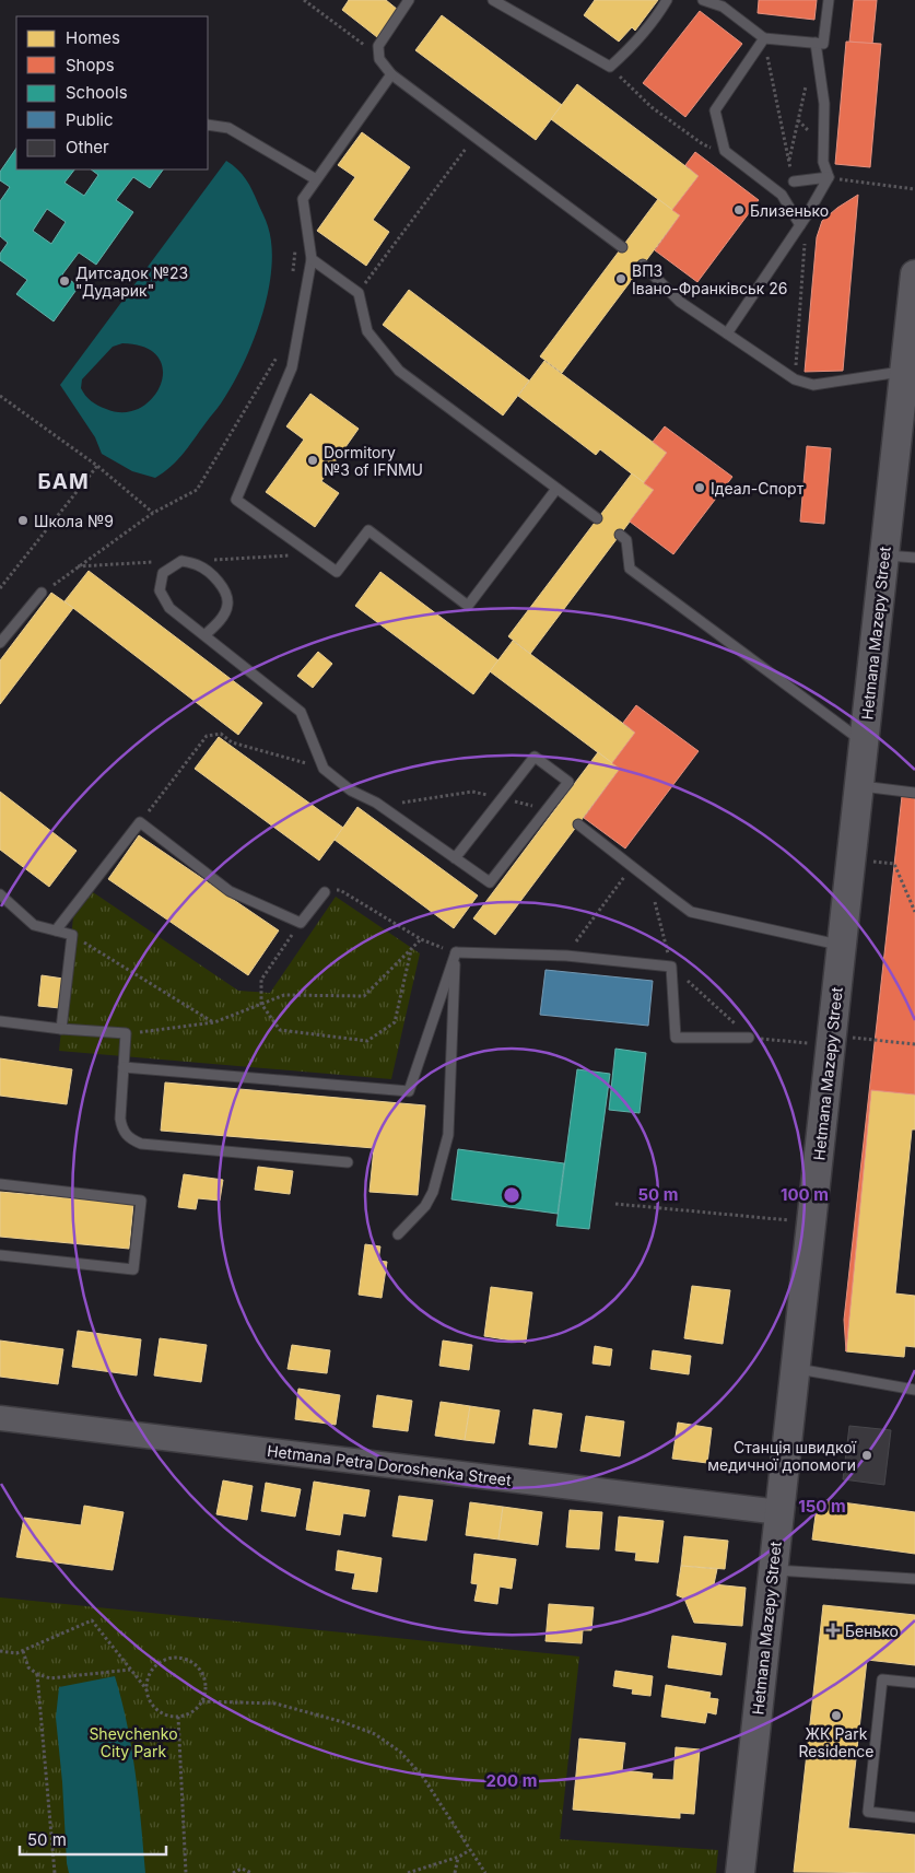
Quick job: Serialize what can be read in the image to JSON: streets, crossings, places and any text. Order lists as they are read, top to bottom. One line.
{"streets":{"main road":["Hetmana Mazepy Street"],"street":["Hetmana Petra Doroshenka Street"]},"crossings":[["Hetmana Mazepy Street","Hetmana Petra Doroshenka Street"]],"districts":["БАМ"],"parks":["Shevchenko City Park"],"places":{"other":["Близенько","ВПЗ Івано-Франківськ 26","Дитсадок №23 \"Дударик\"","Dormitory №3 of IFNMU","Ідеал-Спорт","Школа №9","Станція швидкої медичної допомоги","ЖК Park Residence"],"health":["Бенько"]},"legend":["Homes","Shops","Schools","Public","Other"],"scale_bar":"50 m","rings":["50 m","100 m","150 m","200 m"]}
